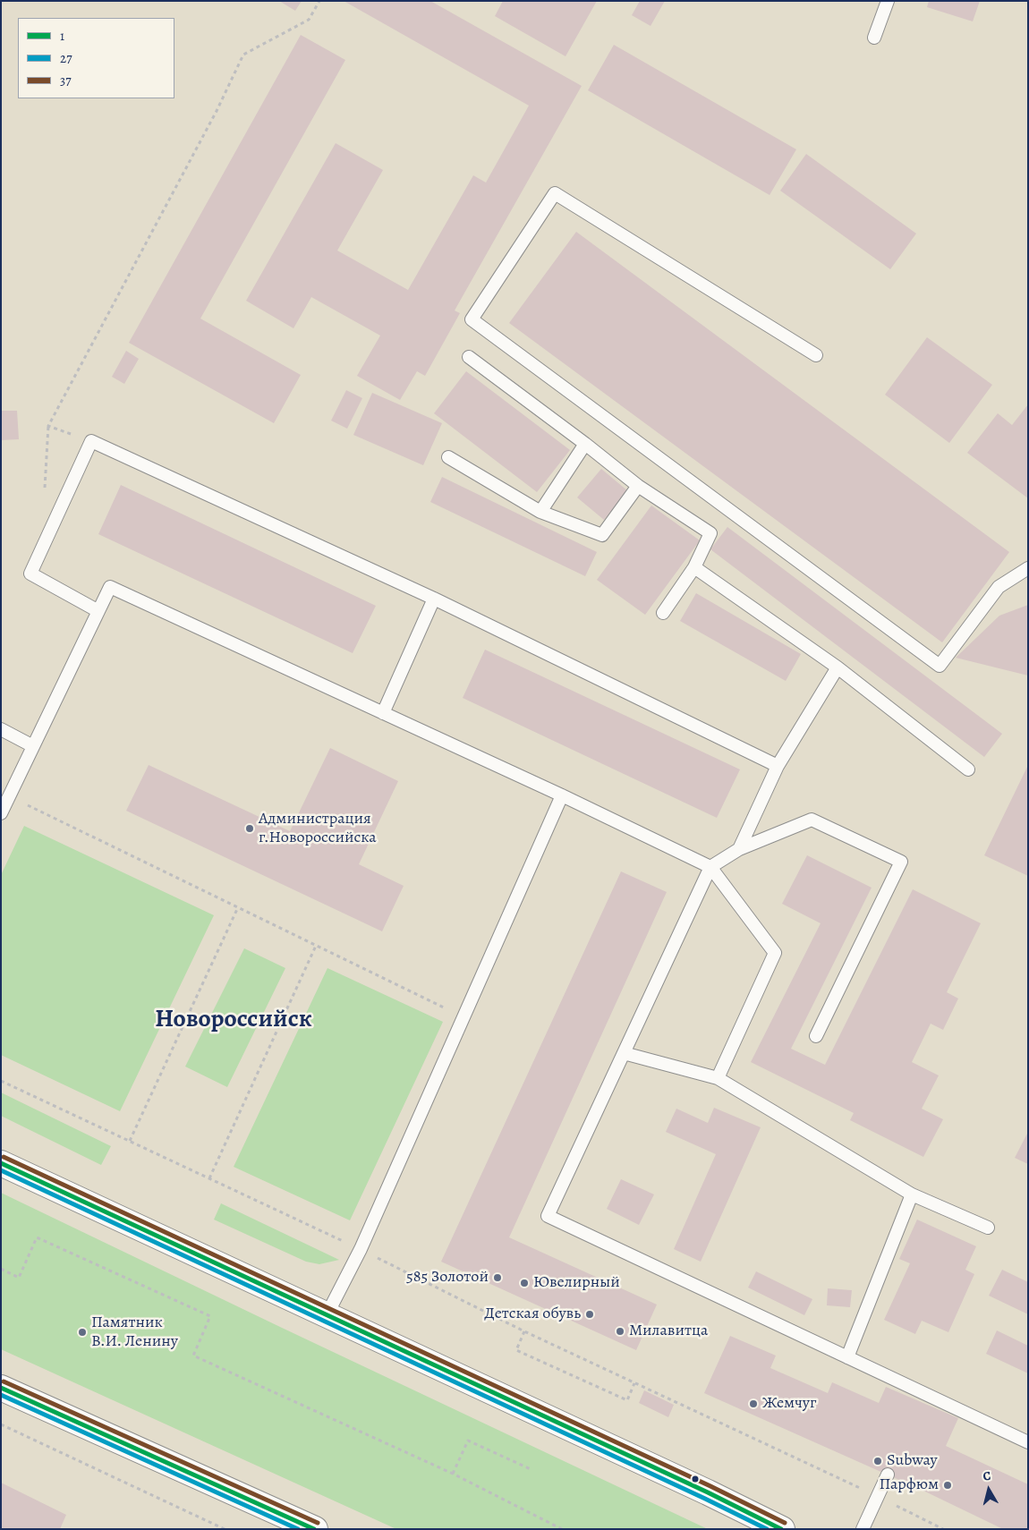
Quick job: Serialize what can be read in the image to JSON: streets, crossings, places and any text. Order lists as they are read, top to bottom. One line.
{"districts":["Новороссийск"],"places":["Администрация г.Новороссийска","585 Золотой","Ювелирный","Детская обувь","Милавитца","Памятник В.И. Ленину","Жемчуг","Subway","Парфюм"],"lines":["transit line 37","transit line 1","transit line 27"],"legend":["1","27","37"],"north":"top"}
